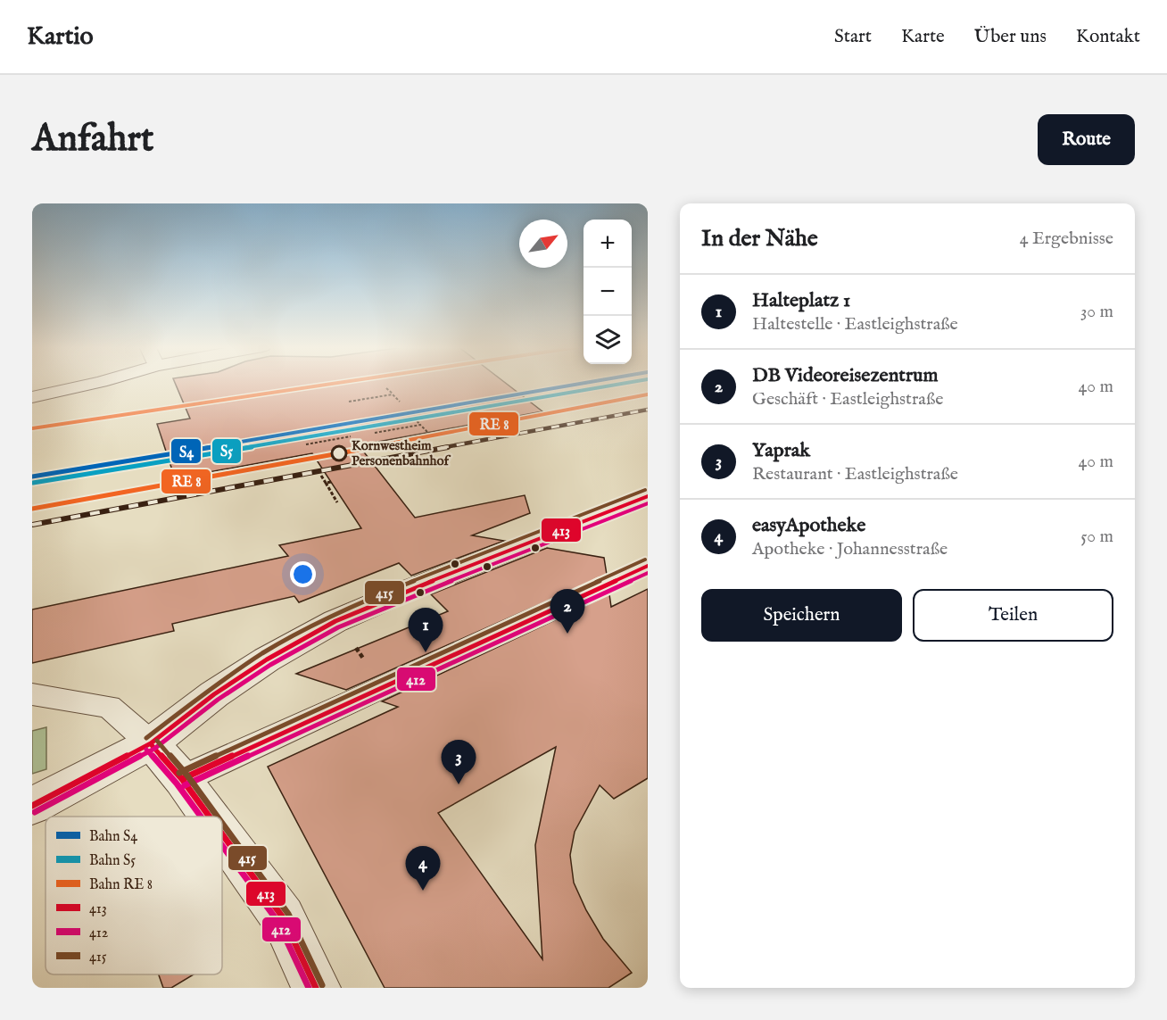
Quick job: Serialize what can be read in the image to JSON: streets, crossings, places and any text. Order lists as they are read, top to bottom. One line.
{"places":["Kornwestheim Personenbahnhof"],"lines":["rail line S4","rail line S5","transit line 415","transit line 413","transit line 412"],"legend":["Bahn S4","Bahn S5","Bahn RE 8","413","412","415"],"north":"top right","page":{"header":"Kartio","nav":["Start","Karte","Über uns","Kontakt"],"buttons":["Route",["Speichern","Teilen"]],"title":"Anfahrt","heading":["In der Nähe","4 Ergebnisse"],"map_buttons":["+","−"],"list":[{"mark":"1","name":"Halteplatz 1","note":"Haltestelle · Eastleighstraße","value":"30 m"},{"mark":"2","name":"DB Videoreisezentrum","note":"Geschäft · Eastleighstraße","value":"40 m"},{"mark":"3","name":"Yaprak","note":"Restaurant · Eastleighstraße","value":"40 m"},{"mark":"4","name":"easyApotheke","note":"Apotheke · Johannesstraße","value":"50 m"}],"pins":["2","1","3","4"]}}
